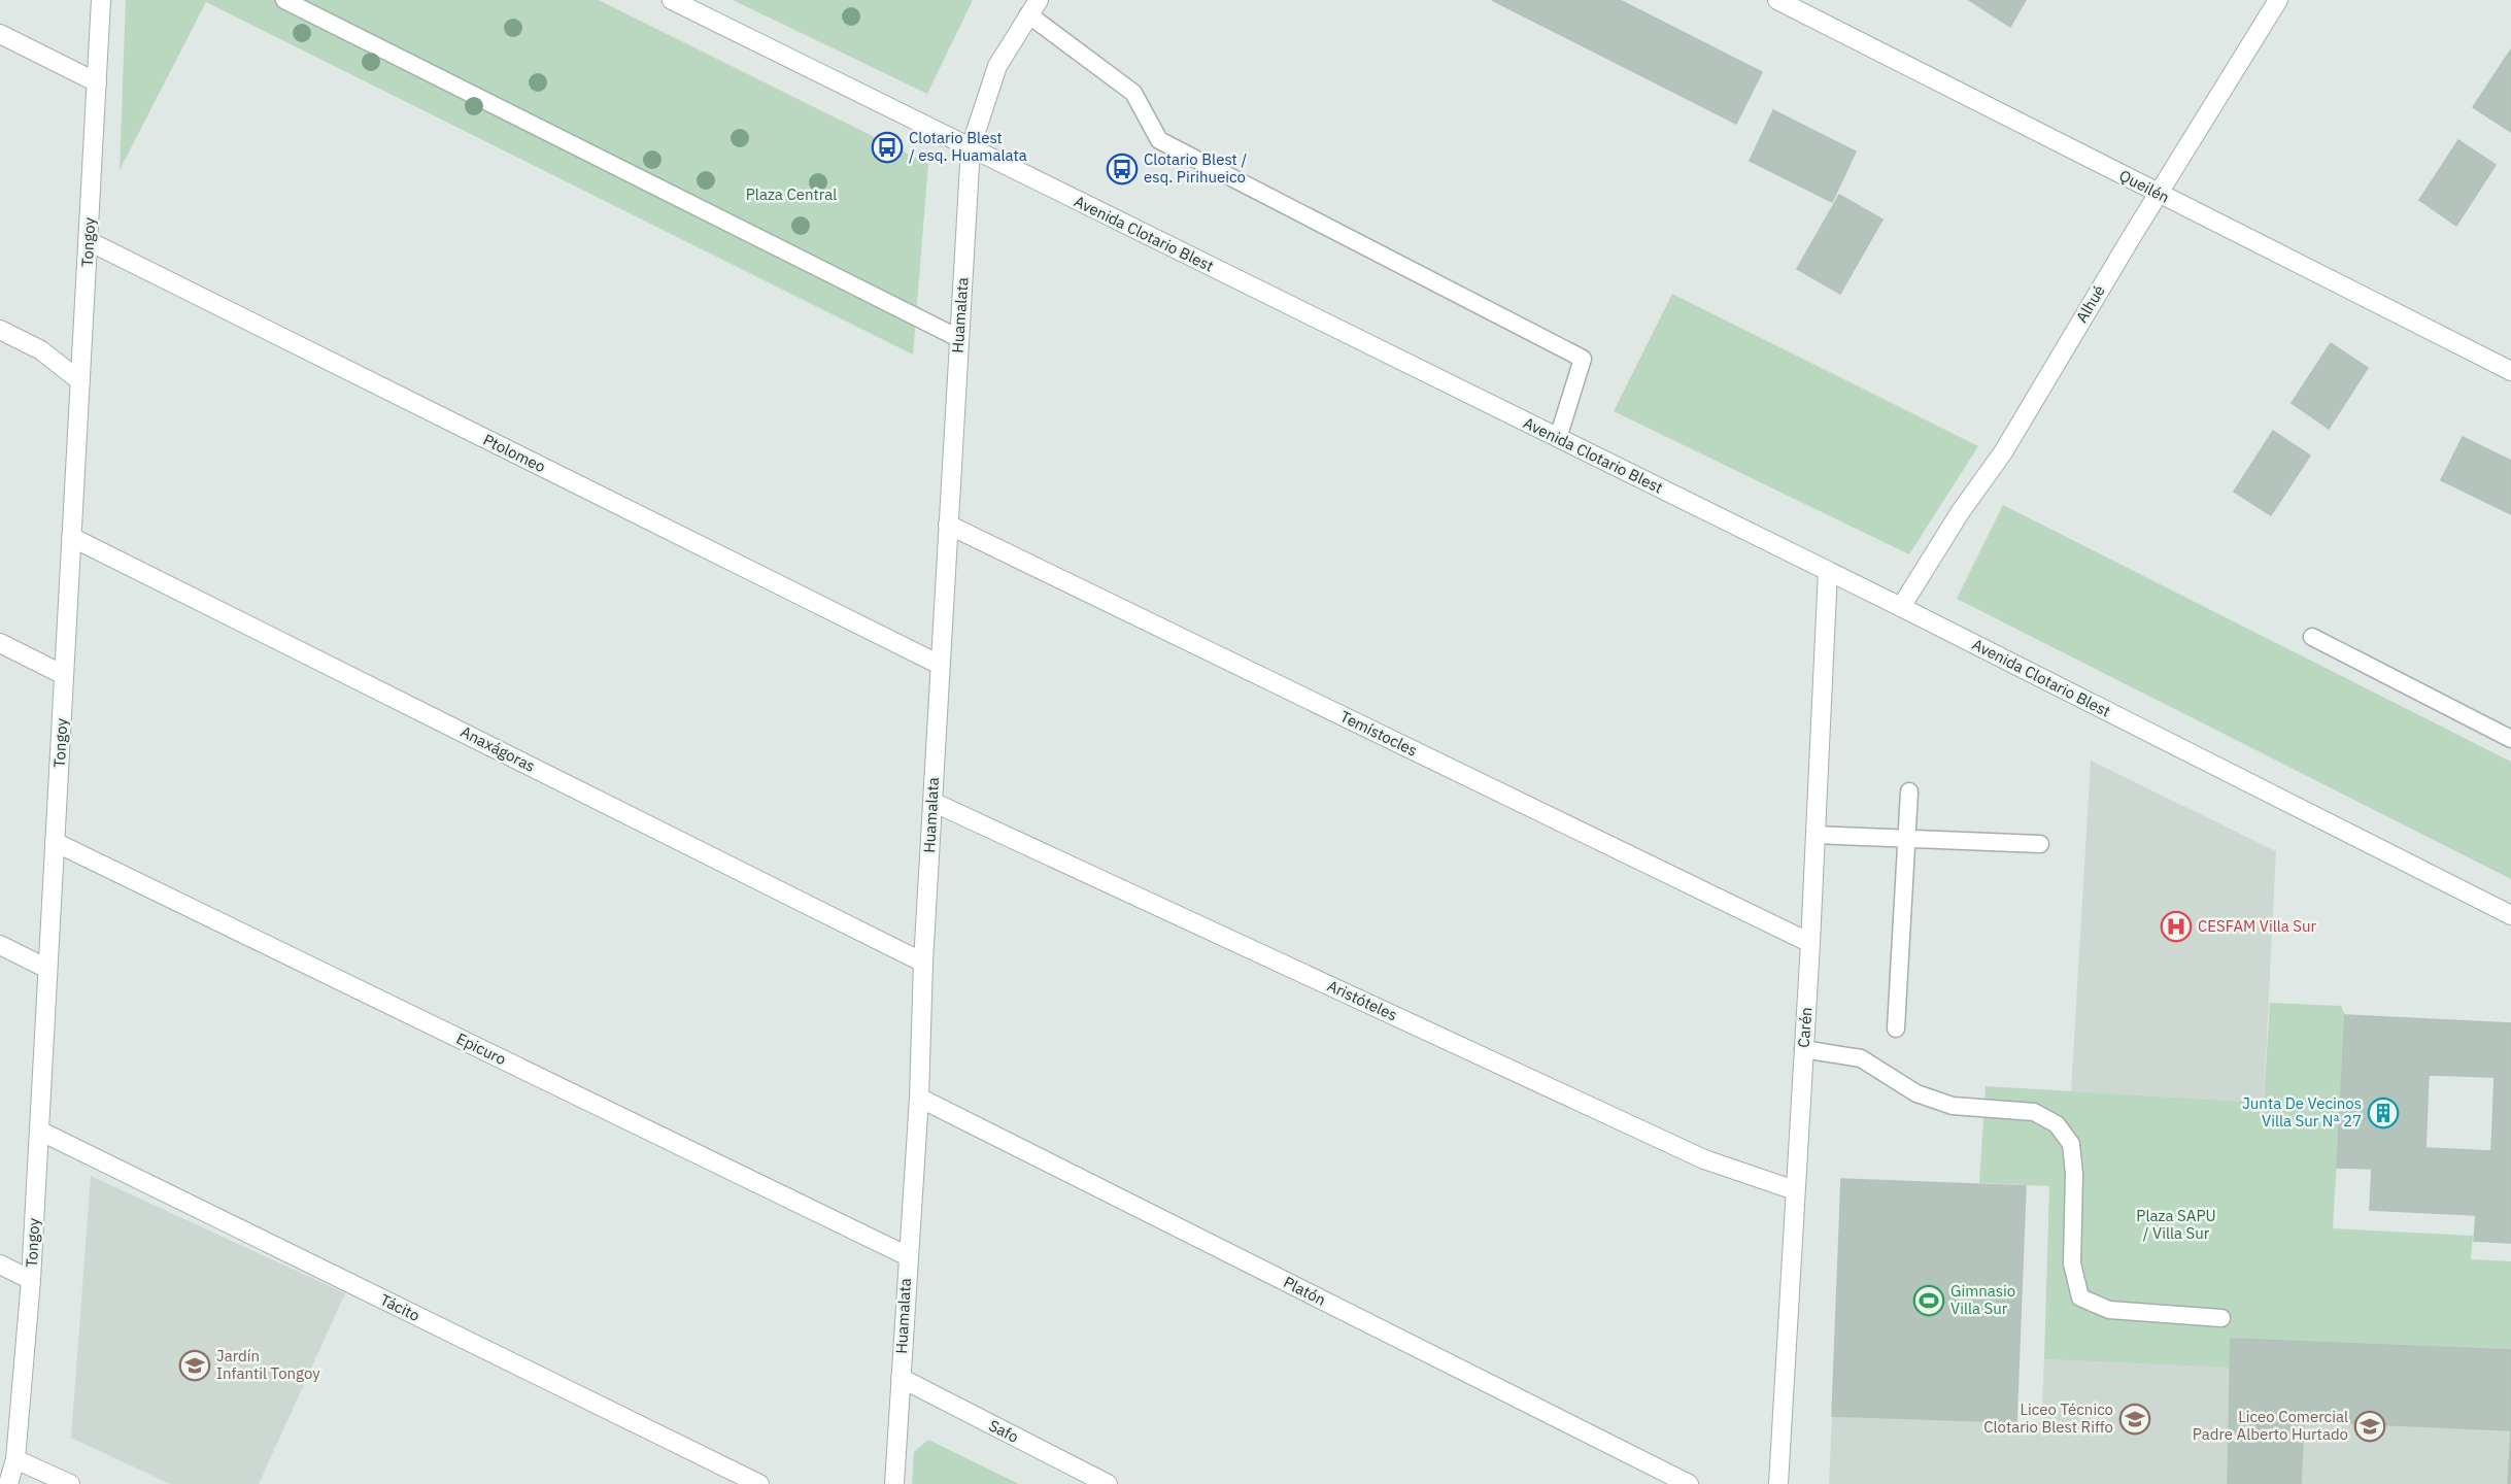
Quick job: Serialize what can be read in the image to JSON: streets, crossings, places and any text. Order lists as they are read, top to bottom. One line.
{"streets":{"street":["Queilén","Avenida Clotario Blest","Tongoy","Alhué","Huamalata","Ptolomeo","Temístocles","Anaxágoras","Aristóteles","Carén","Epicuro","Platón","Tácito","Safo"]},"crossings":[["Queilén","Alhué"],["Avenida Clotario Blest","Alhué"],["Avenida Clotario Blest","Huamalata"],["Avenida Clotario Blest","Carén"],["Tongoy","Ptolomeo"],["Tongoy","Anaxágoras"],["Tongoy","Epicuro"],["Tongoy","Tácito"],["Huamalata","Ptolomeo"],["Huamalata","Temístocles"],["Huamalata","Anaxágoras"],["Huamalata","Aristóteles"],["Huamalata","Epicuro"],["Huamalata","Platón"],["Huamalata","Safo"],["Temístocles","Carén"],["Aristóteles","Carén"]],"parks":["Plaza Central","Plaza SAPU / Villa Sur"],"places":{"bus stop":["Clotario Blest / esq. Huamalata","Clotario Blest / esq. Pirihueico"],"hospital":["CESFAM Villa Sur"],"building":["Junta De Vecinos Villa Sur Nª 27"],"sports":["Gimnasio Villa Sur"],"school or university":["Jardín Infantil Tongoy","Liceo Técnico Clotario Blest Riffo","Liceo Comercial Padre Alberto Hurtado"]}}
